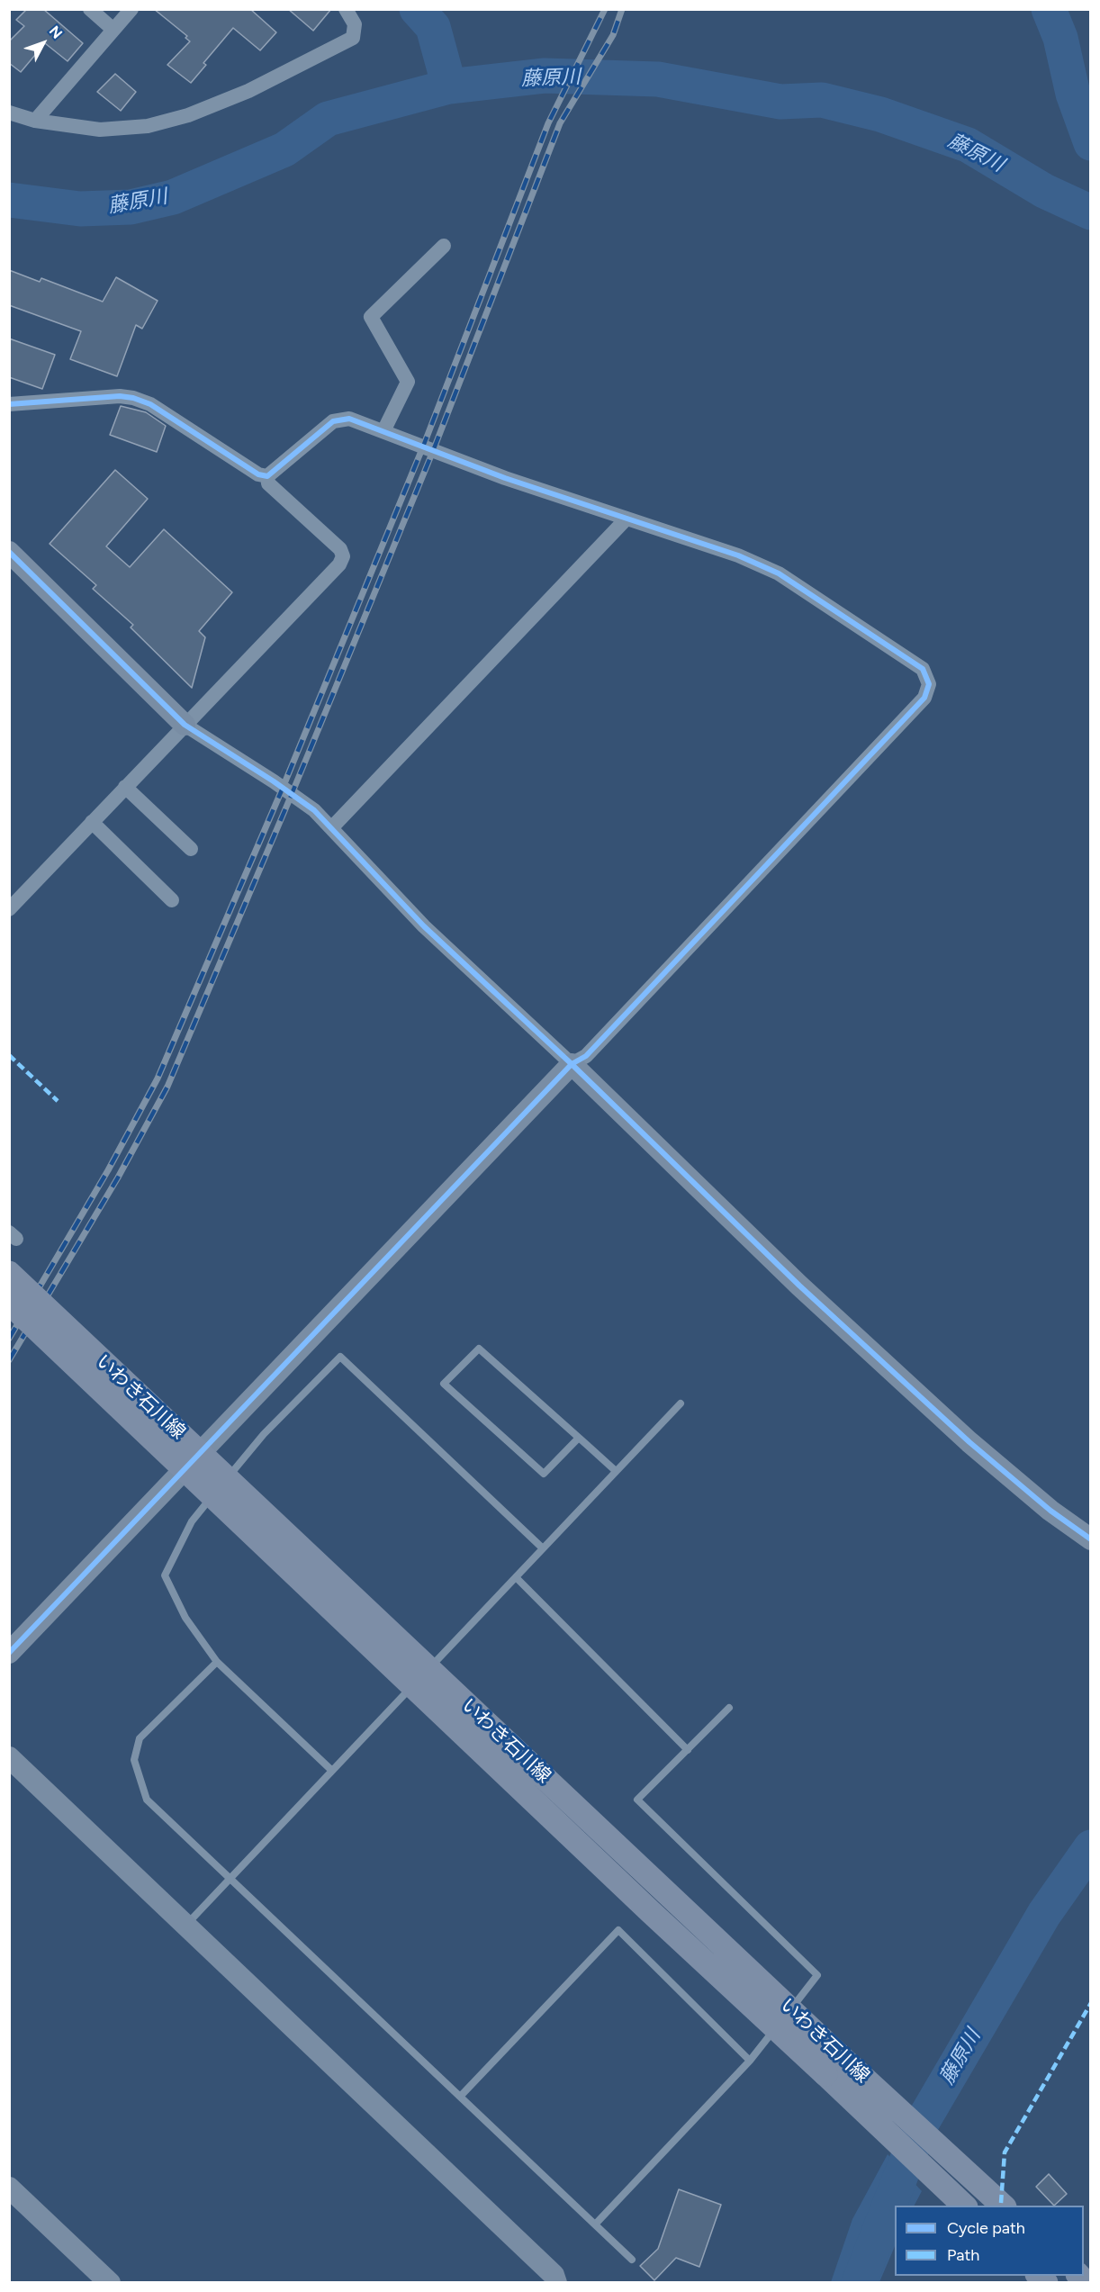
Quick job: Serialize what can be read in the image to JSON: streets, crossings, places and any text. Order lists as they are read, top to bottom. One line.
{"streets":{"main road":["いわき石川線"]},"water":["藤原川"],"legend":["Cycle path","Path"],"north":"top right"}
